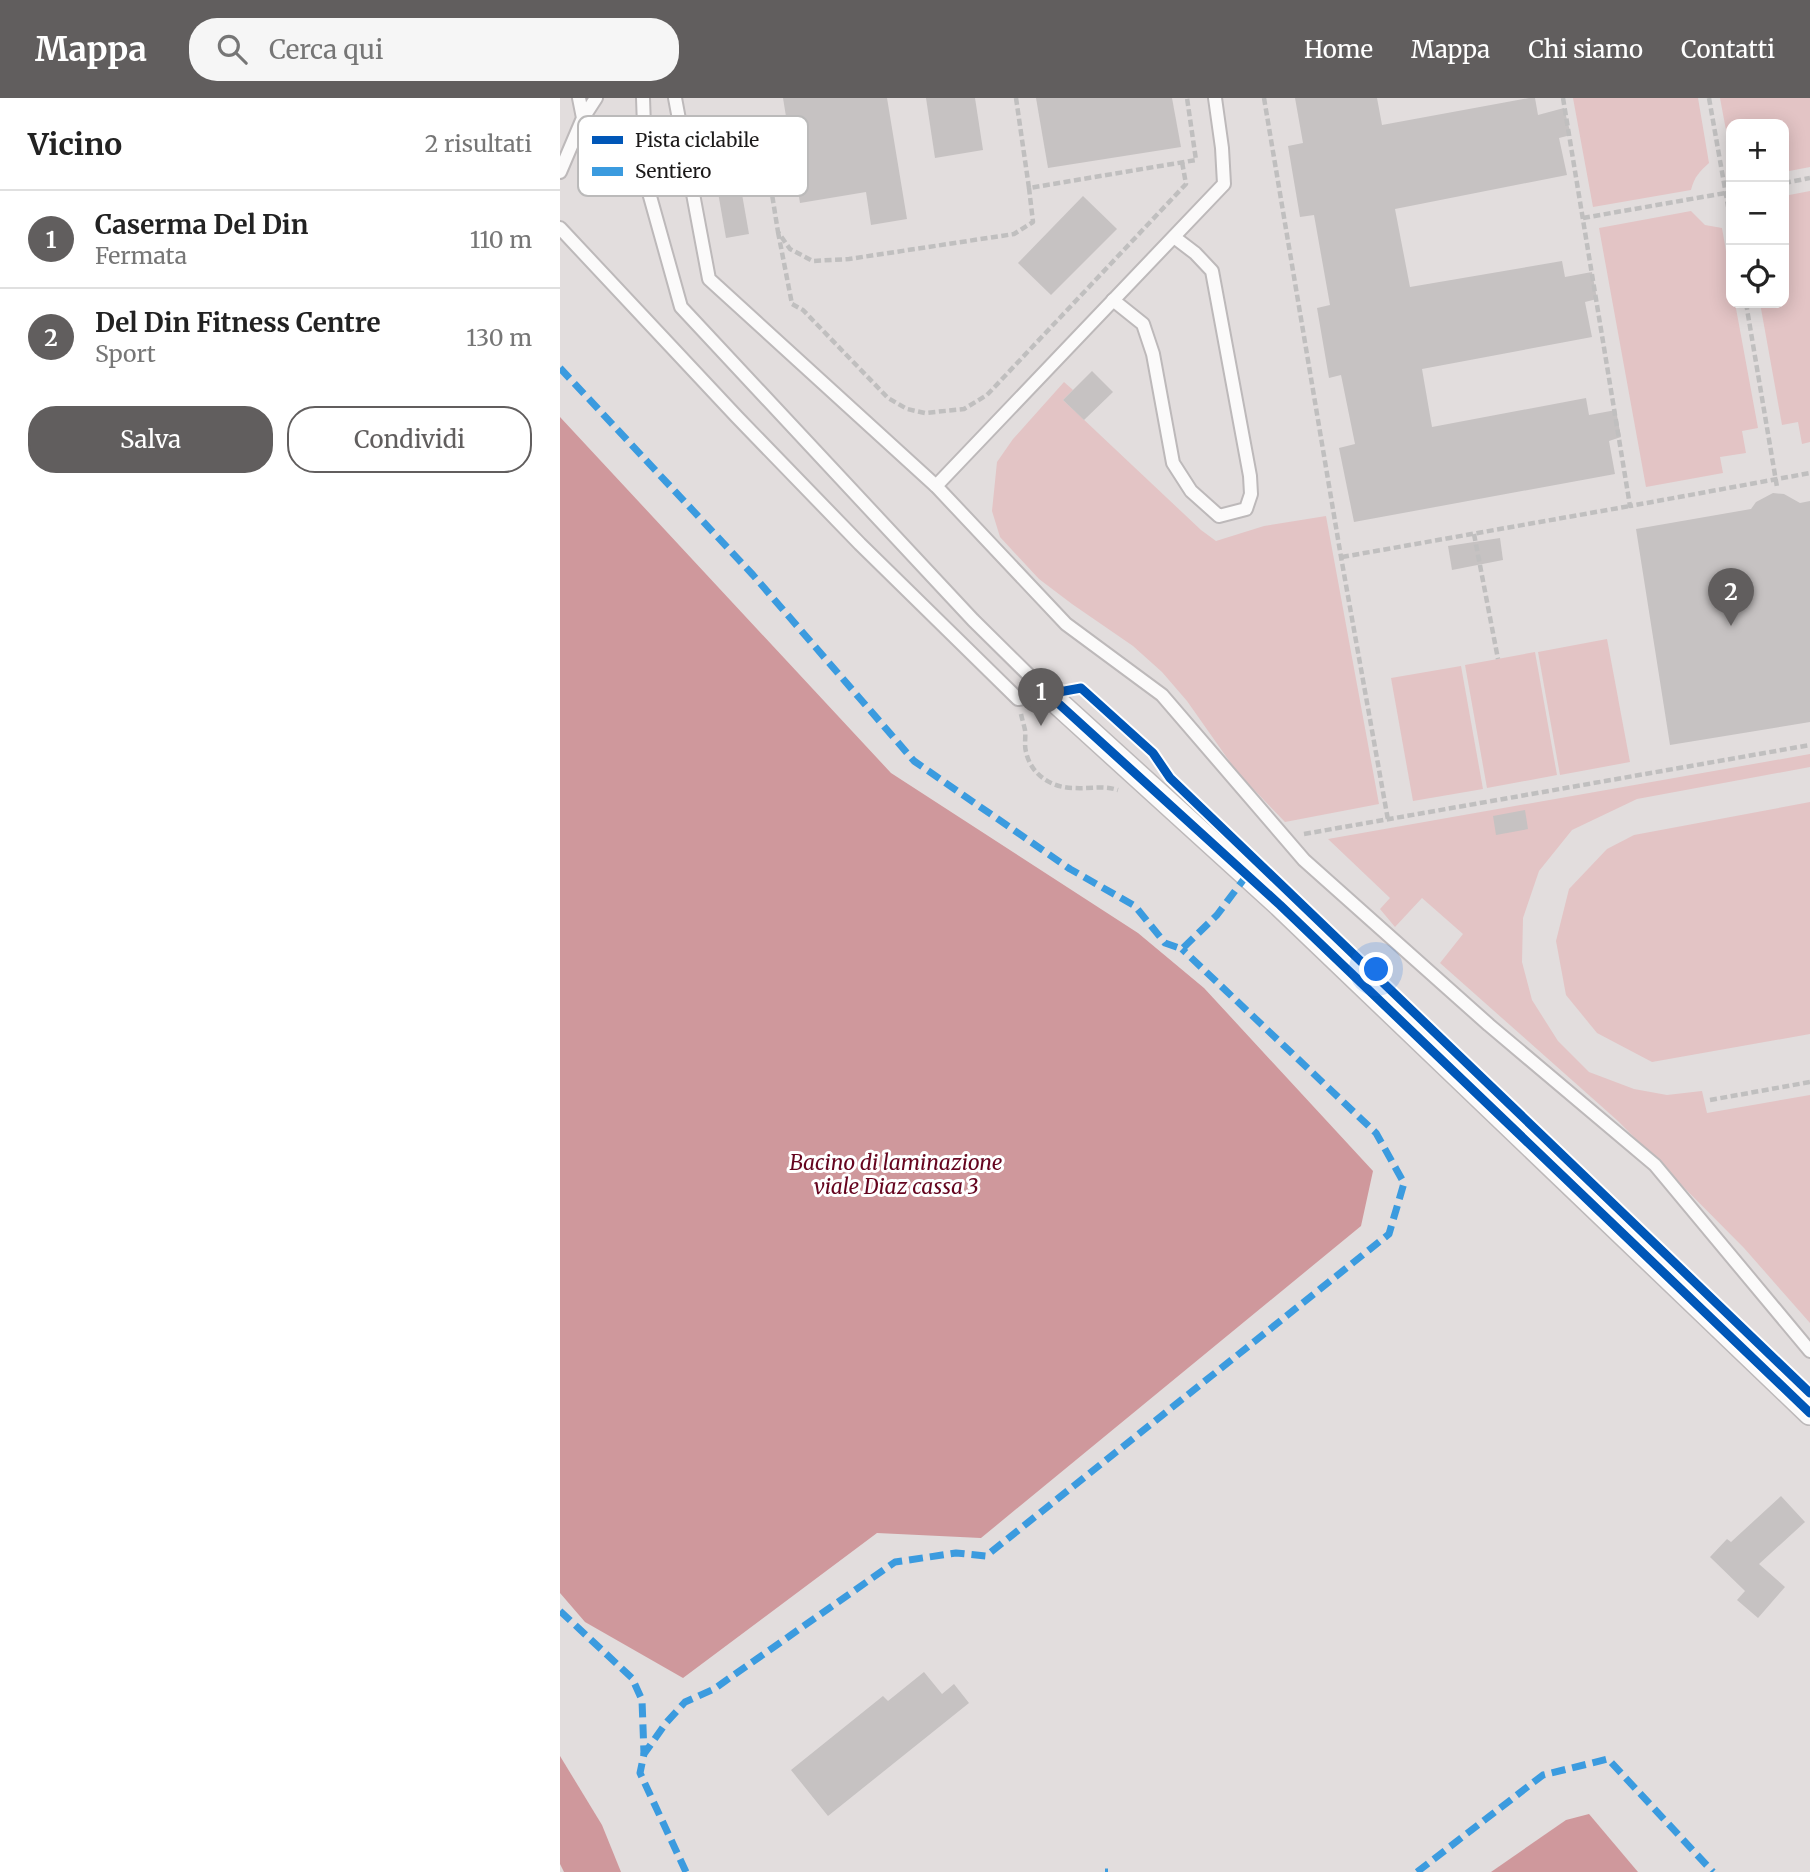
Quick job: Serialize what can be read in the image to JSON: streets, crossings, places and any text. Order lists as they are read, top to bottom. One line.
{"water":["Bacino di laminazione viale Diaz cassa 3"],"legend":["Pista ciclabile","Sentiero"],"page":{"header":"Mappa","search":"Cerca qui","nav":["Home","Mappa","Chi siamo","Contatti"],"heading":["Vicino","2 risultati"],"map_buttons":["+","−"],"list":[{"mark":"1","name":"Caserma Del Din","note":"Fermata","value":"110 m"},{"mark":"2","name":"Del Din Fitness Centre","note":"Sport","value":"130 m"}],"buttons":["Salva","Condividi"],"pins":["2","1"]}}
